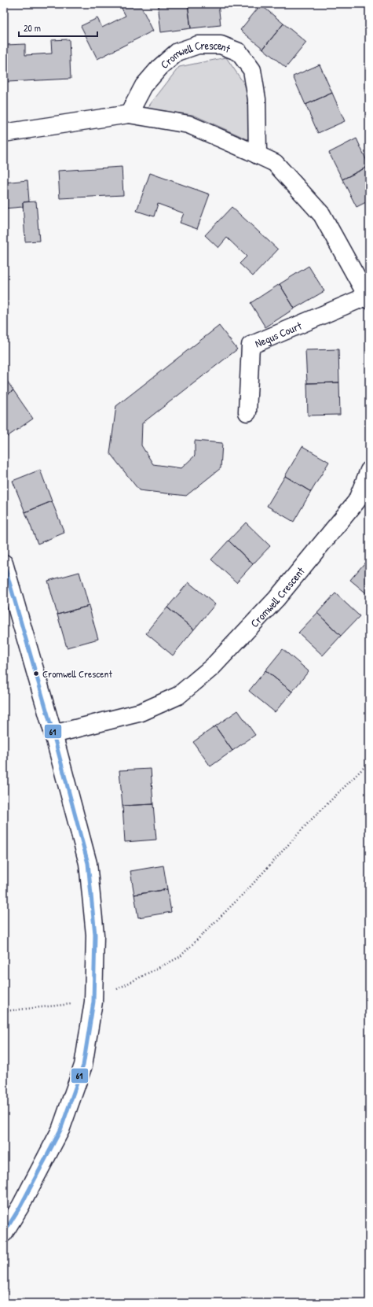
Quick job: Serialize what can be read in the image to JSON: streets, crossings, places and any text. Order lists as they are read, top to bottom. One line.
{"streets":{"street":["Cromwell Crescent","Negus Court"]},"places":["Cromwell Crescent"],"lines":["transit line 61"],"scale_bar":"20 m"}
